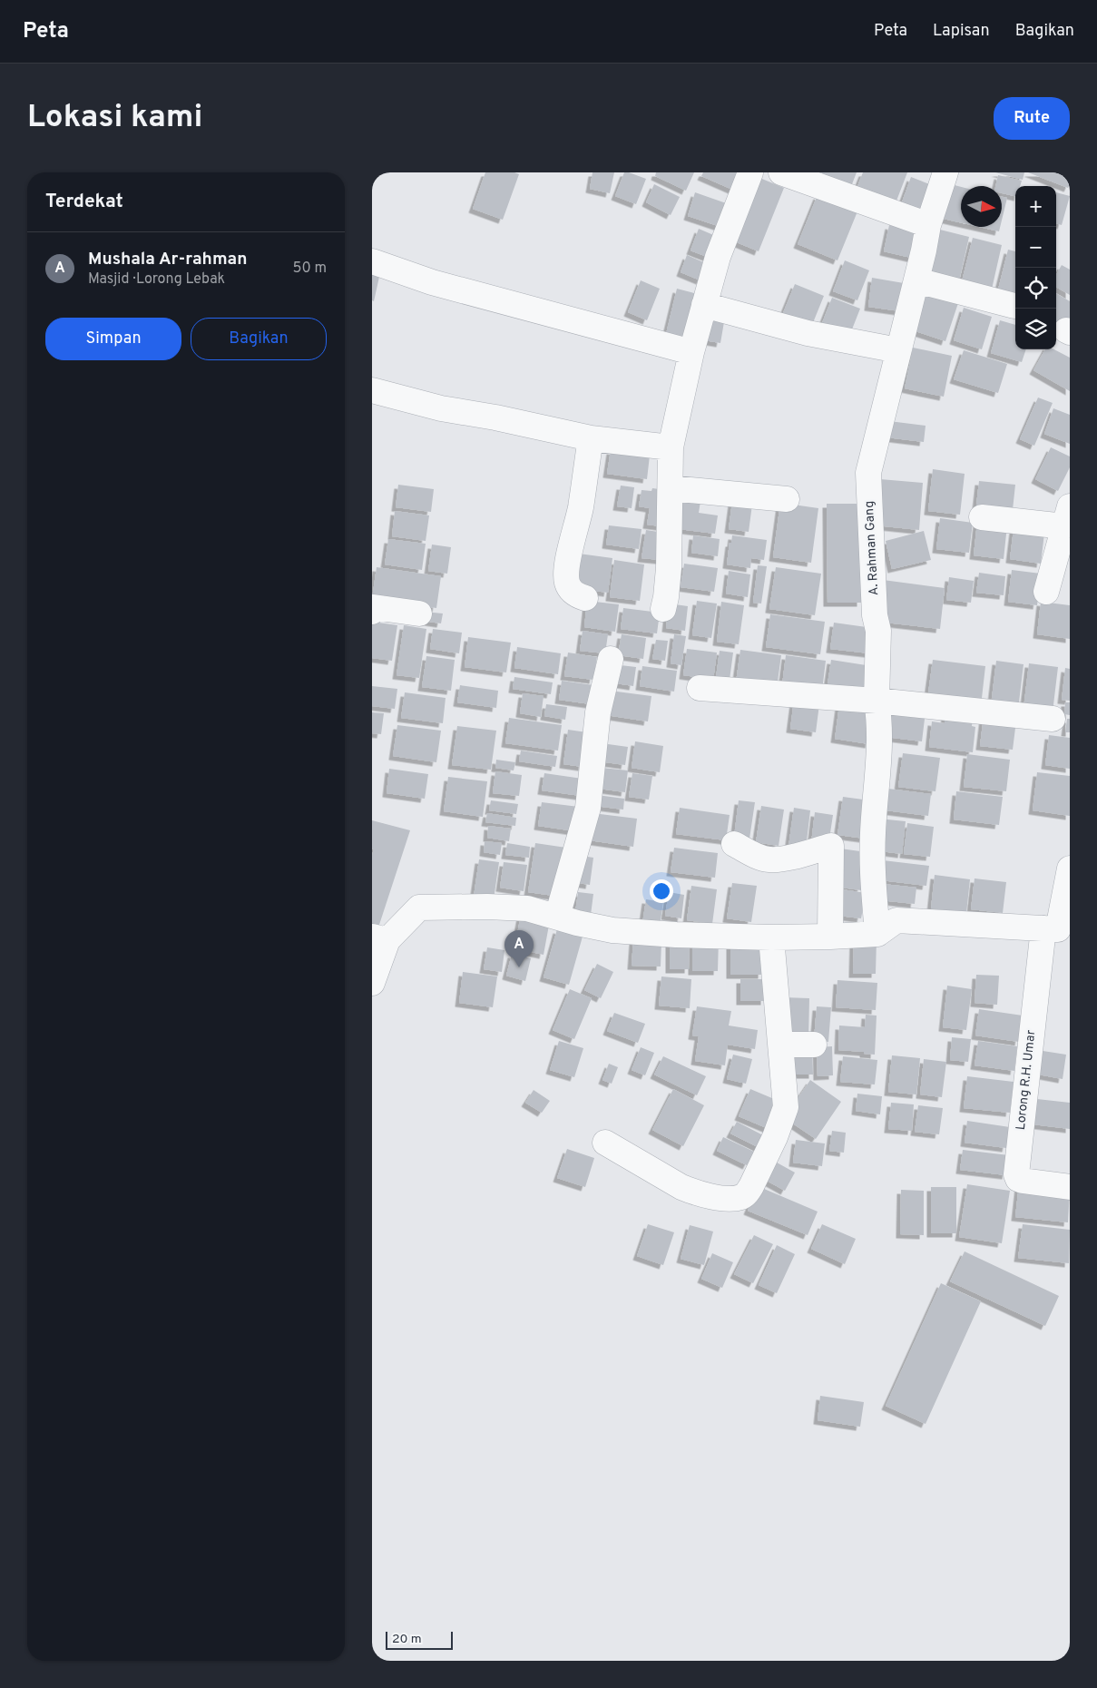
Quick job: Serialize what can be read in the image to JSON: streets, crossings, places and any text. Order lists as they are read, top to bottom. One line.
{"streets":{"street":["A. Rahman Gang","Lorong R.H. Umar"]},"scale_bar":"20 m","north":"right","page":{"header":"Peta","nav":["Peta","Lapisan","Bagikan"],"buttons":["Rute",["Simpan","Bagikan"]],"title":"Lokasi kami","heading":"Terdekat","map_buttons":["+","−"],"list":[{"mark":"A","name":"Mushala Ar-rahman","note":"Masjid · Lorong Lebak","value":"50 m"}],"pins":"A","scale":"20 m"}}
